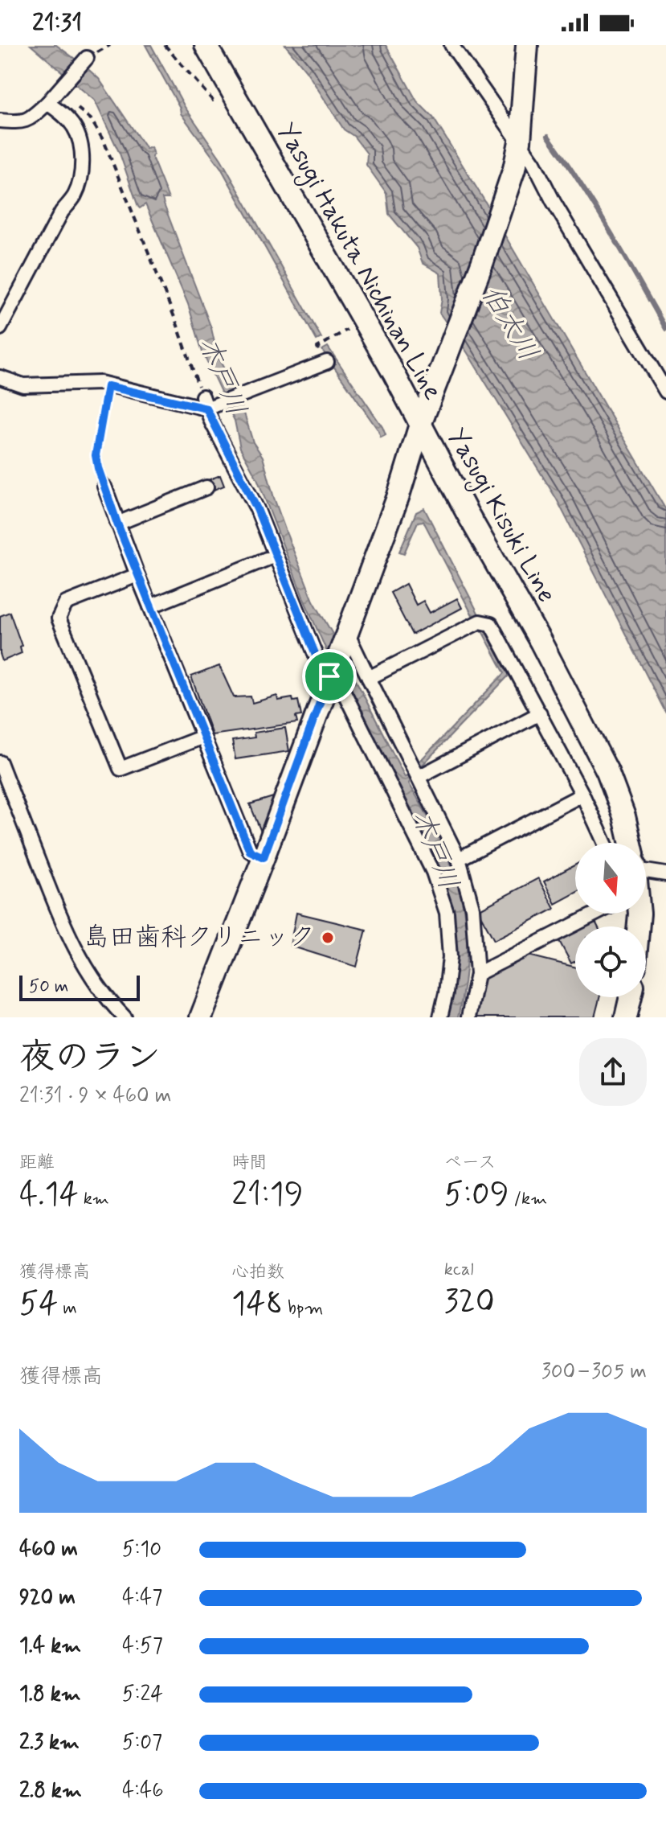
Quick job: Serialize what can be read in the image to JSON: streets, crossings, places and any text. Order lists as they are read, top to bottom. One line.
{"streets":{"main road":["Yasugi Hakuta Nichinan Line","Yasugi Kisuki Line"]},"crossings":[["Yasugi Hakuta Nichinan Line","Yasugi Kisuki Line"]],"water":["伯太川","木戸川"],"places":["島田歯科クリニック"],"scale_bar":"50 m","north":"bottom","page":{"status":"21:31","scale":"50 m","heading":["夜のラン","21:31 · 9 × 460 m"],"stats":[["距離","4.14 km"],["時間","21:19"],["ペース","5:09 /km"],["獲得標高","54 m"],["心拍数","148 bpm"],["kcal","320"]],"chart":["獲得標高","300–305 m"],"list":[{"name":"460 m","note":"5:10"},{"name":"920 m","note":"4:47"},{"name":"1.4 km","note":"4:57"},{"name":"1.8 km","note":"5:24"},{"name":"2.3 km","note":"5:07"},{"name":"2.8 km","note":"4:46"}]}}
